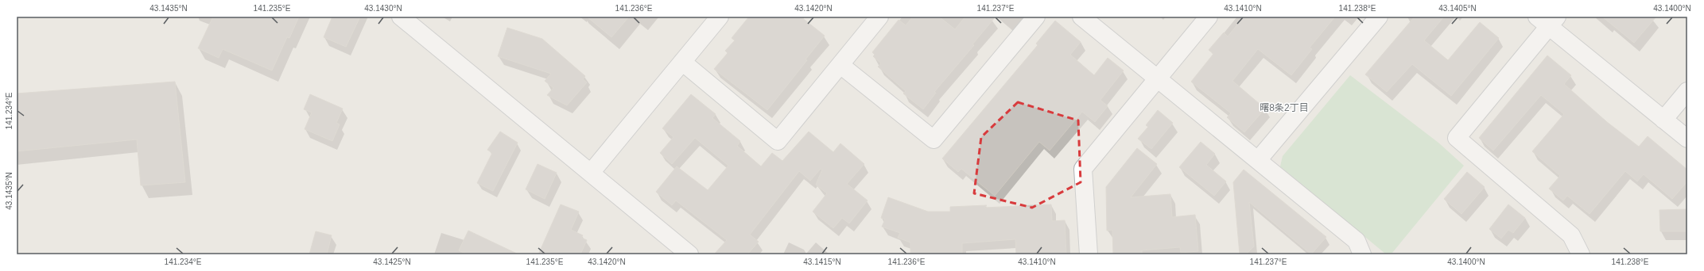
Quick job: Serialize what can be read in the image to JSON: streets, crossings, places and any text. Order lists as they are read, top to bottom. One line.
{"districts":["曙8条2丁目"],"coordinates":["43.1435°N","141.235°E","43.1430°N","141.236°E","43.1420°N","141.237°E","43.1410°N","141.238°E","43.1405°N","43.1400°N","141.234°E","43.1425°N","43.1415°N"]}
